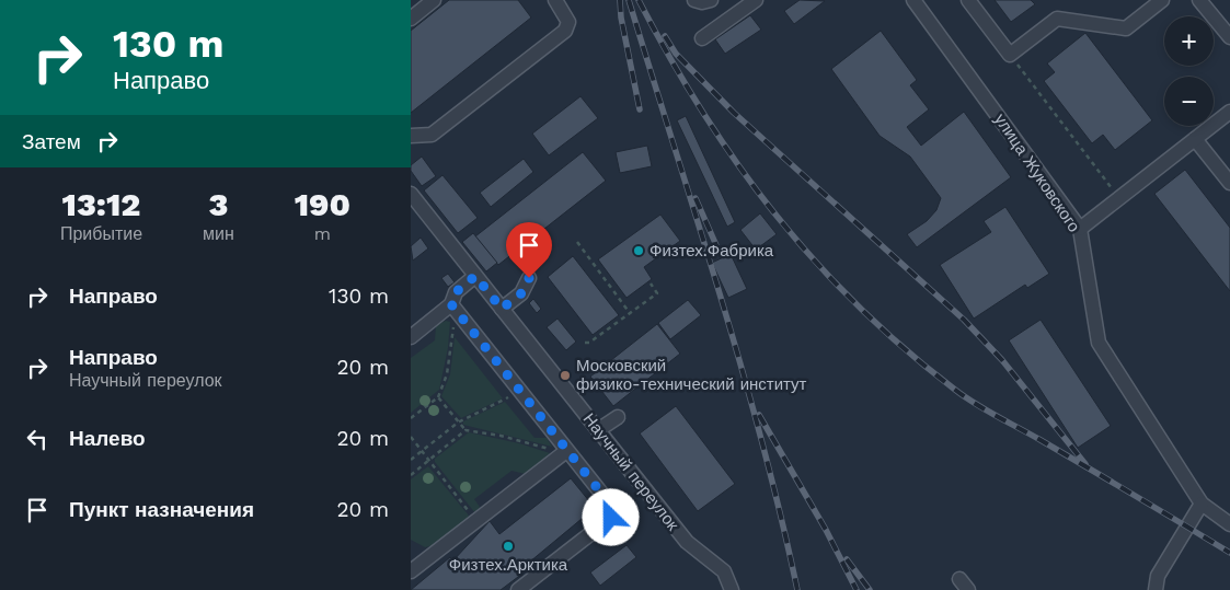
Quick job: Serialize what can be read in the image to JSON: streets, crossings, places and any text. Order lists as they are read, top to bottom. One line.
{"streets":{"street":["улица Жуковского","Научный переулок"]},"places":["Физтех.Фабрика","Московский физико-технический институт","Физтех.Арктика"],"page":{"turn":["130 m","Направо"],"map_buttons":["+","−"],"then":"Затем","eta":["13:12","Прибытие","3","мин","190","m"],"list":[{"name":"Направо","value":"130 m"},{"name":"Направо","note":"Научный переулок","value":"20 m"},{"name":"Налево","value":"20 m"},{"name":"Пункт назначения","value":"20 m"}]}}
